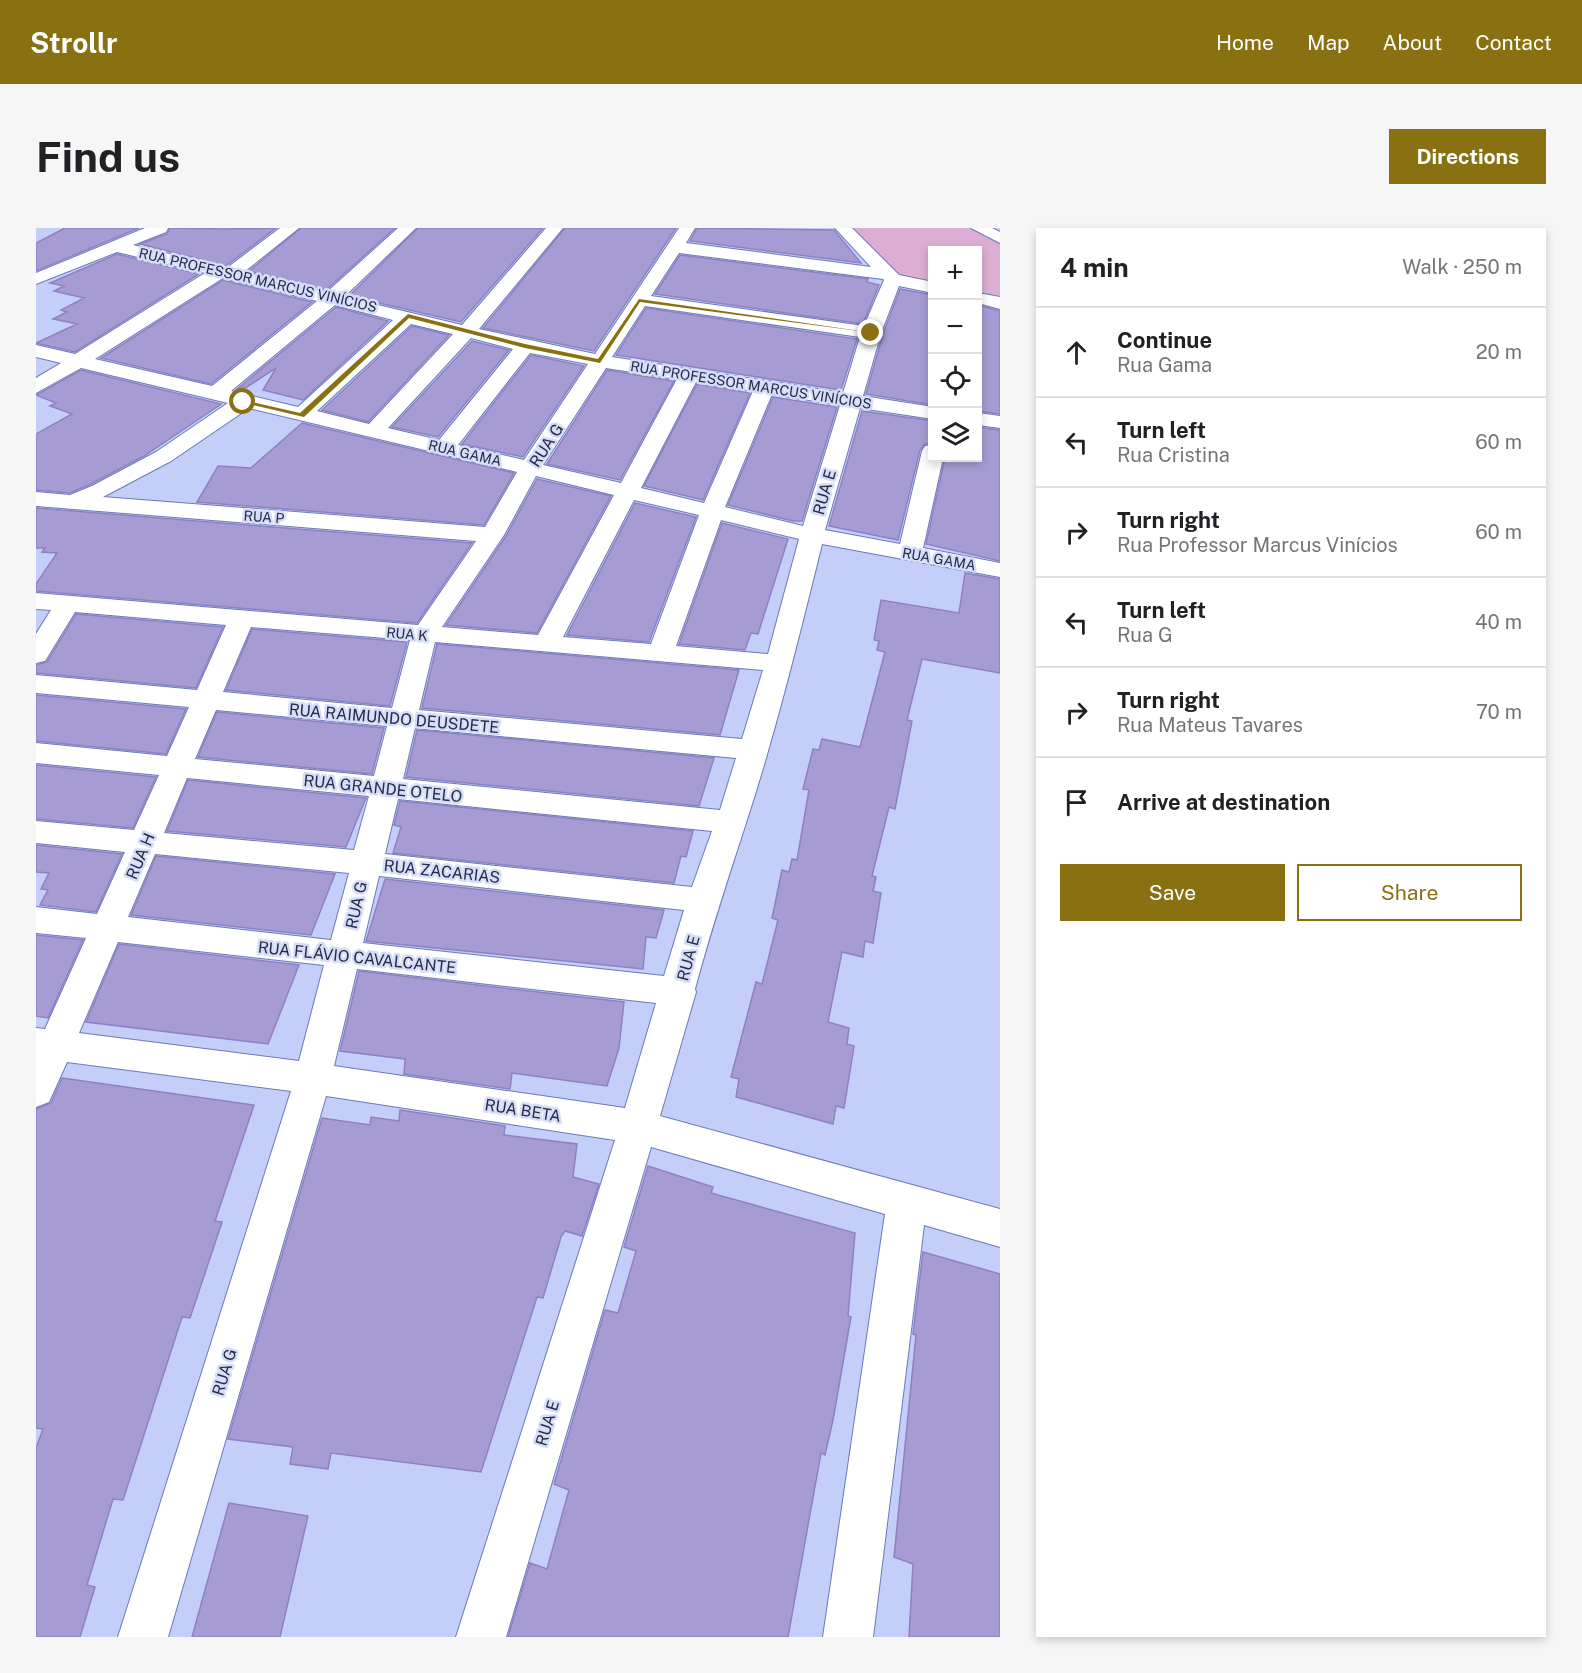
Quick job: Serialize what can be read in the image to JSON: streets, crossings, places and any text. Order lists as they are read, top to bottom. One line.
{"streets":{"street":["RUA PROFESSOR MARCUS VINÍCIOS","RUA G","RUA GAMA","RUA E","RUA P","RUA K","RUA RAIMUNDO DEUSDETE","RUA GRANDE OTELO","RUA H","RUA ZACARIAS","RUA FLÁVIO CAVALCANTE","RUA BETA"]},"crossings":[["RUA PROFESSOR MARCUS VINÍCIOS","RUA G"],["RUA PROFESSOR MARCUS VINÍCIOS","RUA E"],["RUA G","RUA GAMA"],["RUA G","RUA P"],["RUA G","RUA K"],["RUA G","RUA RAIMUNDO DEUSDETE"],["RUA G","RUA GRANDE OTELO"],["RUA G","RUA ZACARIAS"],["RUA G","RUA FLÁVIO CAVALCANTE"],["RUA G","RUA BETA"],["RUA GAMA","RUA E"],["RUA E","RUA K"],["RUA E","RUA RAIMUNDO DEUSDETE"],["RUA E","RUA GRANDE OTELO"],["RUA E","RUA ZACARIAS"],["RUA E","RUA FLÁVIO CAVALCANTE"],["RUA E","RUA BETA"],["RUA K","RUA H"],["RUA RAIMUNDO DEUSDETE","RUA H"],["RUA GRANDE OTELO","RUA H"],["RUA H","RUA ZACARIAS"],["RUA H","RUA FLÁVIO CAVALCANTE"],["RUA H","RUA BETA"]],"page":{"header":"Strollr","nav":["Home","Map","About","Contact"],"buttons":["Directions",["Save","Share"]],"title":"Find us","heading":["4 min","Walk · 250 m"],"map_buttons":["+","−"],"list":[["Continue","Rua Gama","20 m"],["Turn left","Rua Cristina","60 m"],["Turn right","Rua Professor Marcus Vinícios","60 m"],["Turn left","Rua G","40 m"],["Turn right","Rua Mateus Tavares","70 m"],"Arrive at destination"]}}
